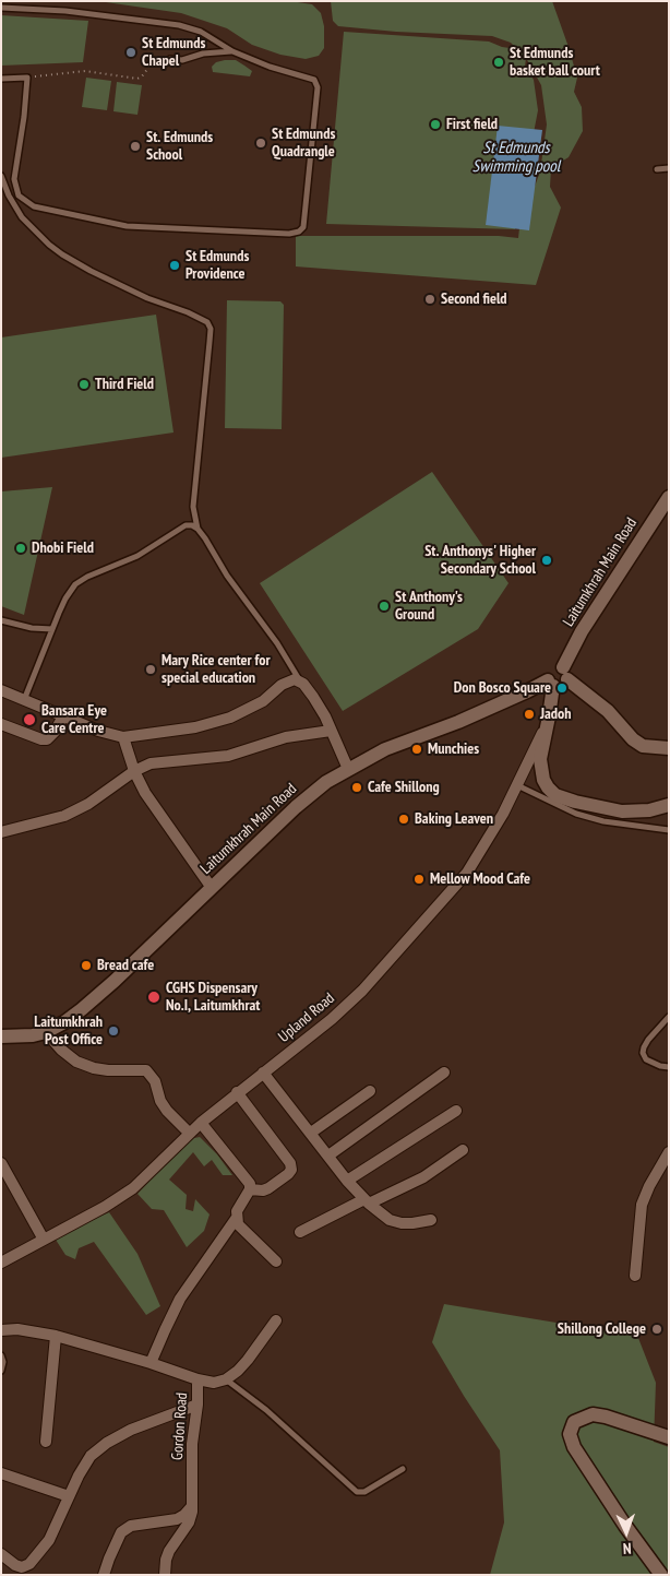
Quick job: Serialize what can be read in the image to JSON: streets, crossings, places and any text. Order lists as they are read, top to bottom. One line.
{"streets":{"street":["Laitumkhrah Main Road","Upland Road","Gordon Road"]},"water":["St Edmunds Swimming pool"],"places":["St Edmunds Chapel","St Edmunds basket ball court","First field","St Edmunds Quadrangle","St. Edmunds School","St Edmunds Providence","Second field","Third Field","Dhobi Field","St. Anthonys' Higher Secondary School","St Anthony's Ground","Mary Rice center for special education","Don Bosco Square","Jadoh","Bansara Eye Care Centre","Munchies","Cafe Shillong","Baking Leaven","Mellow Mood Cafe","Bread cafe","CGHS Dispensary No.I, Laitumkhrat","Laitumkhrah Post Office","Shillong College"],"north":"bottom"}
